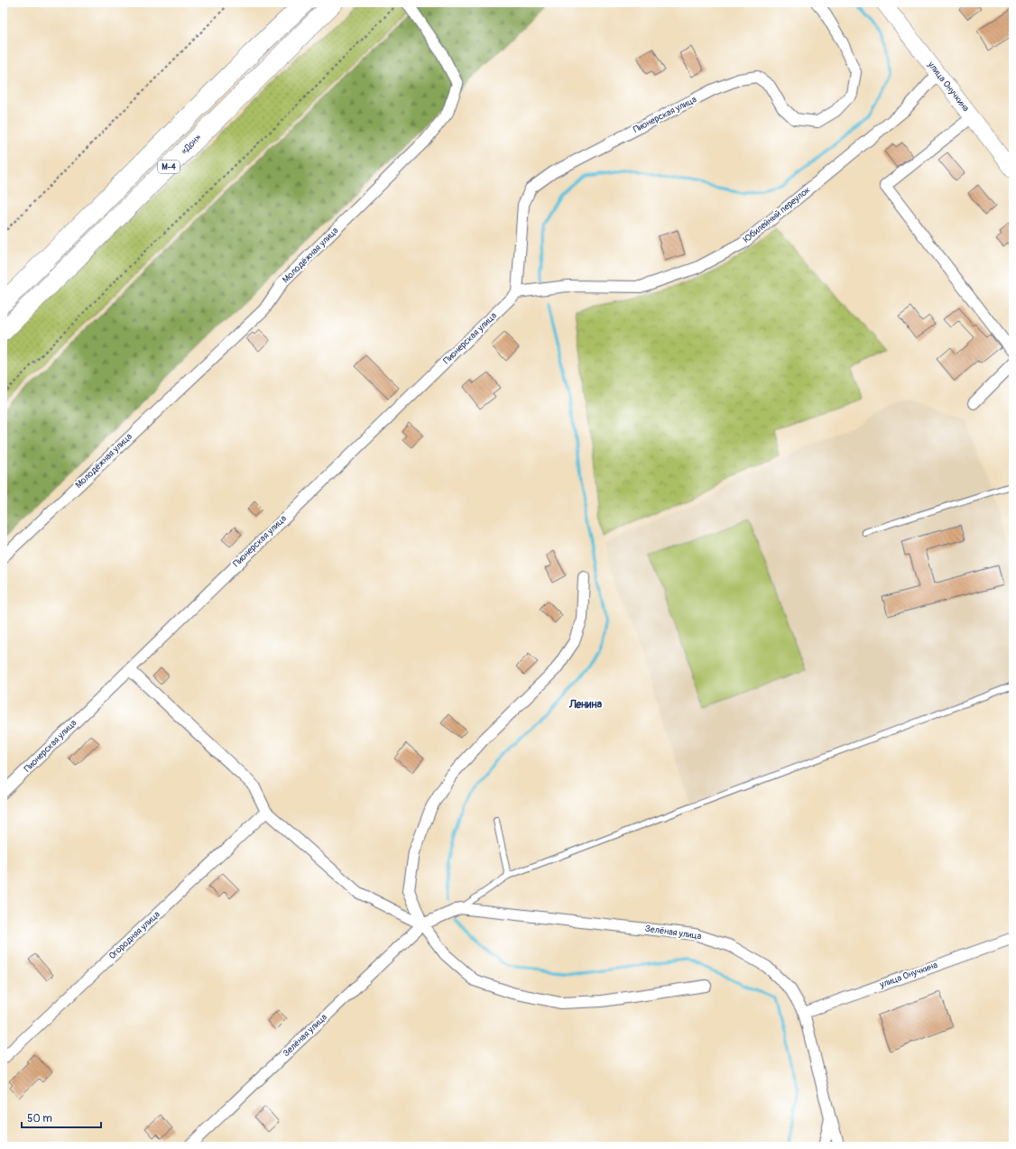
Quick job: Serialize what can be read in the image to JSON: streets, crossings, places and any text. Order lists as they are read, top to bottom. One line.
{"streets":{"highway":["«Дон»","М-4"],"street":["улица Онучкина","Пионерская улица","Юбилейный переулок","Молодёжная улица","Зелёная улица","Огородняя улица"]},"crossings":[["улица Онучкина","Юбилейный переулок"],["улица Онучкина","Зелёная улица"],["Пионерская улица","Юбилейный переулок"]],"districts":["Ленина"],"scale_bar":"50 m"}
